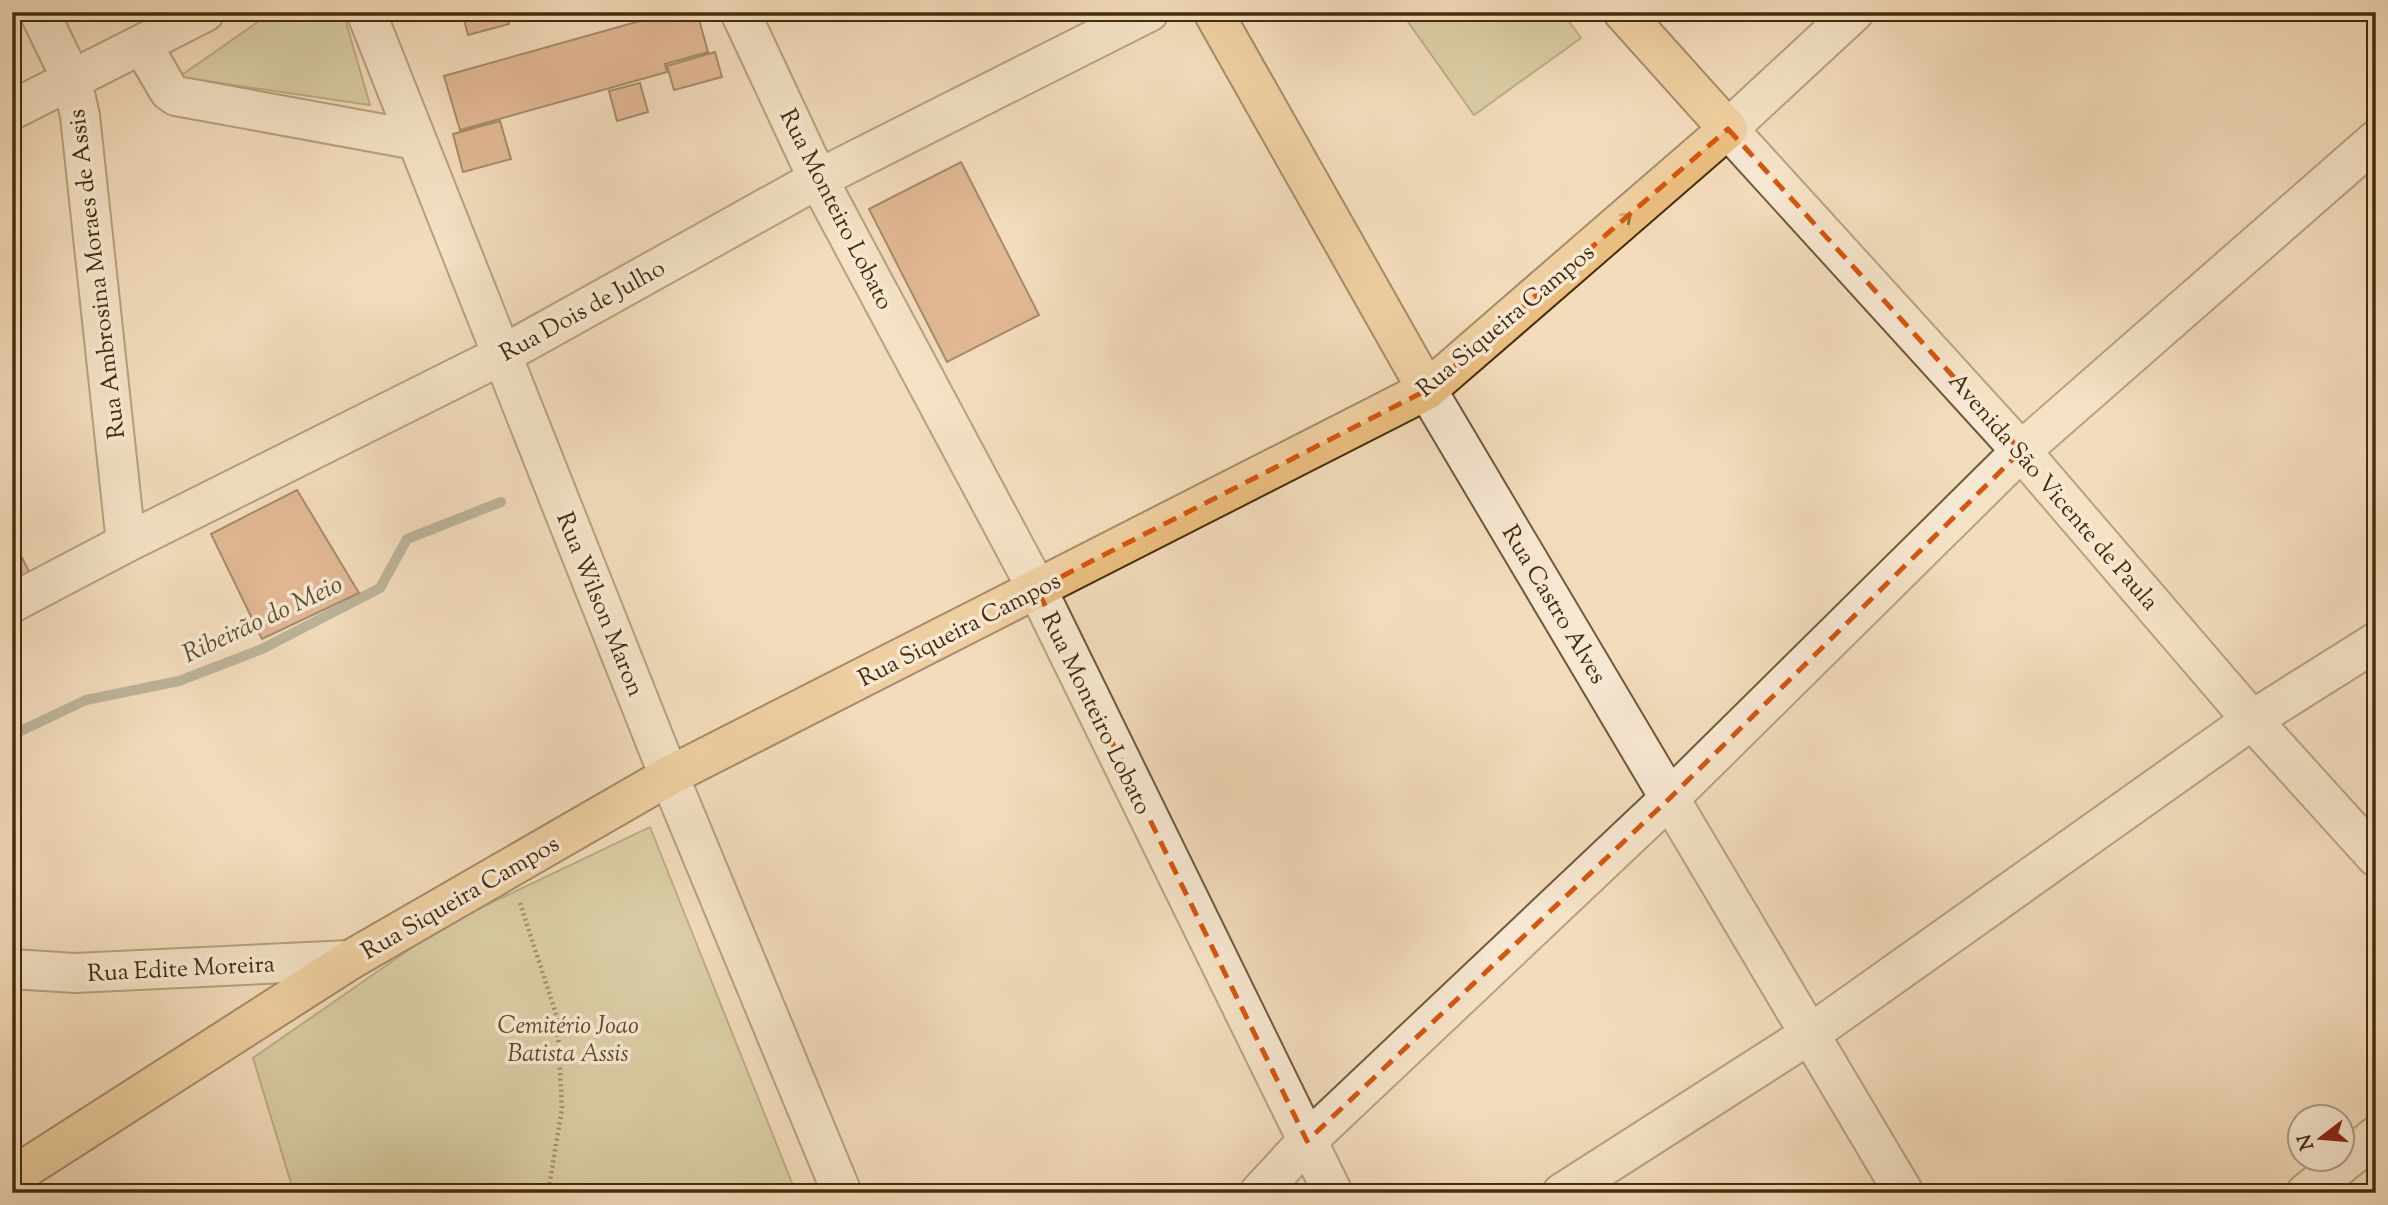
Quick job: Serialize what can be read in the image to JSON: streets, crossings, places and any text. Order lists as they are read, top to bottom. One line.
{"streets":{"main road":["Rua Siqueira Campos","Rua Castro Alves"],"street":["Rua Monteiro Lobato","Rua Ambrosina Moraes de Assis","Rua Dois de Julho","Avenida São Vicente de Paula","Rua Wilson Maron","Rua Edite Moreira"]},"crossings":[["Rua Monteiro Lobato","Rua Dois de Julho"],["Rua Monteiro Lobato","Rua Siqueira Campos"],["Rua Ambrosina Moraes de Assis","Rua Dois de Julho"],["Rua Dois de Julho","Rua Wilson Maron"],["Rua Siqueira Campos","Avenida São Vicente de Paula"],["Rua Siqueira Campos","Rua Wilson Maron"],["Rua Siqueira Campos","Rua Castro Alves"],["Rua Siqueira Campos","Rua Edite Moreira"]],"water":["Ribeirão do Meio"],"parks":["Cemitério Joao Batista Assis"],"north":"left"}
